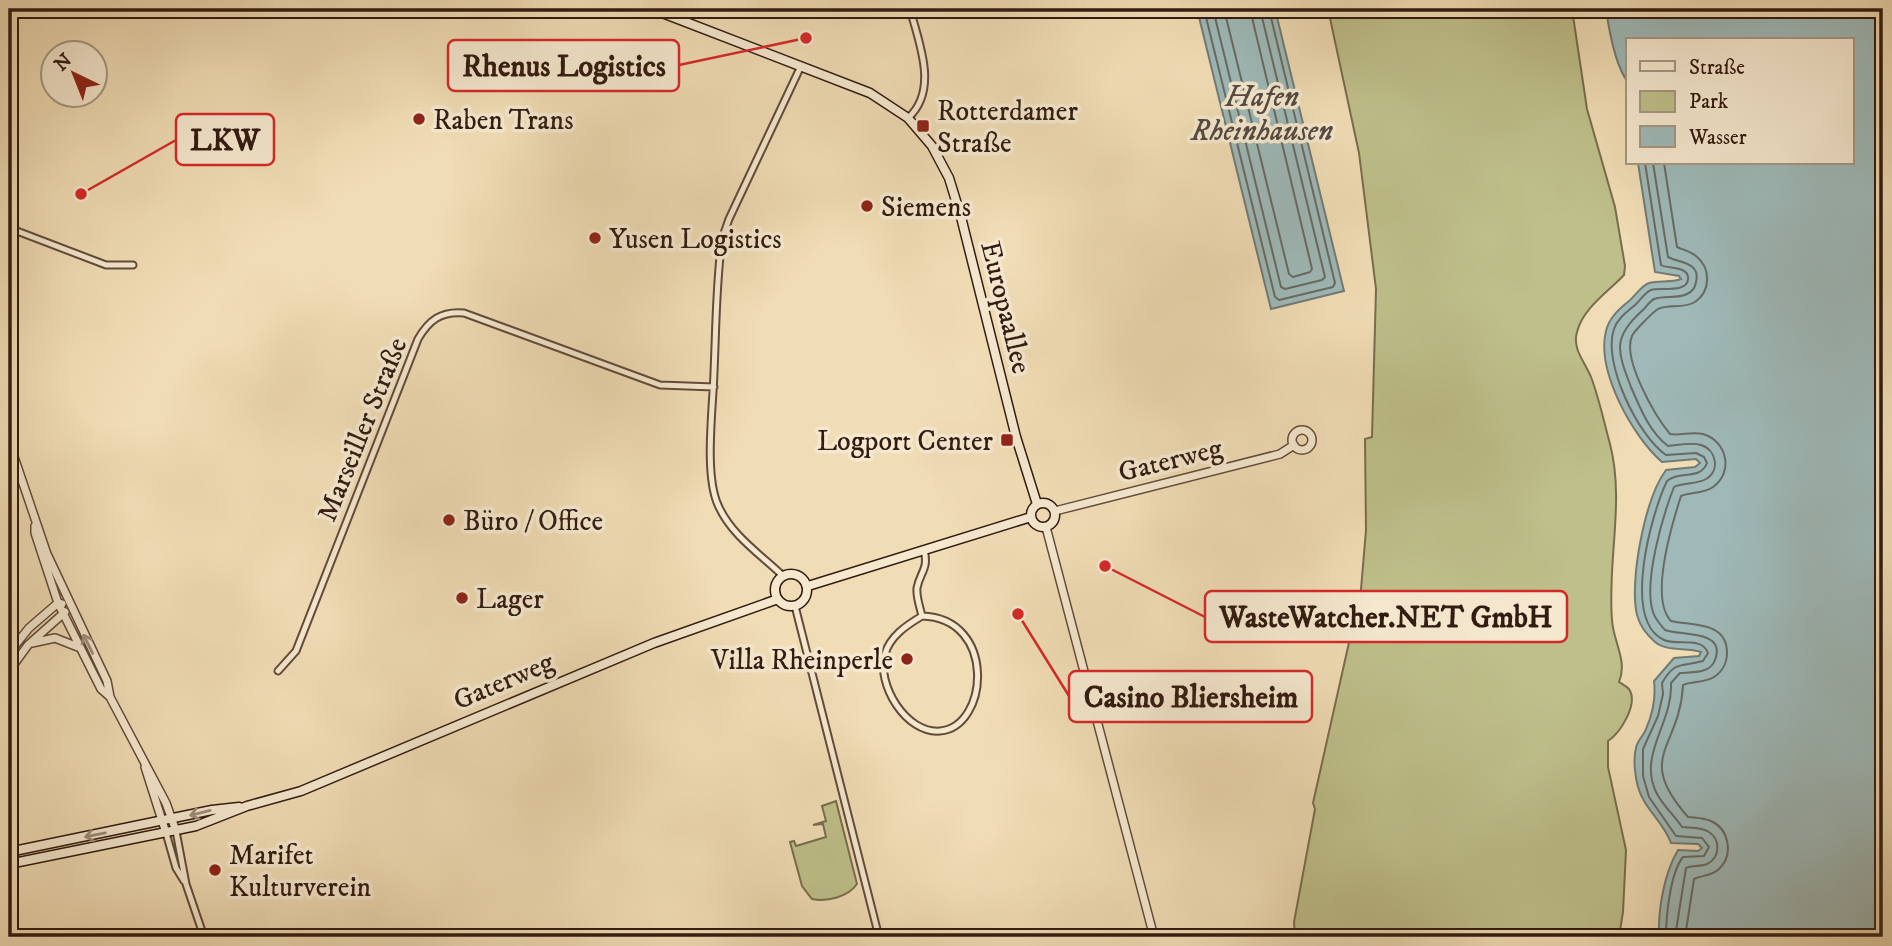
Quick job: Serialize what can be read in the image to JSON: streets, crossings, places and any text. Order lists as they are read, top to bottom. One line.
{"streets":{"main road":["Europaallee","Gaterweg"],"street":["Marseiller Straße"]},"crossings":[["Europaallee","Gaterweg"]],"water":["Hafen Rheinhausen"],"places":{"other":["Rhenus Logistics","Raben Trans","LKW","Siemens","Yusen Logistics","Büro / Office","WasteWatcher.NET GmbH","Lager","Casino Bliersheim","Villa Rheinperle","Marifet Kulturverein"],"transit":["Rotterdamer Straße","Logport Center"]},"legend":["Straße","Park","Wasser"],"north":"top left"}
